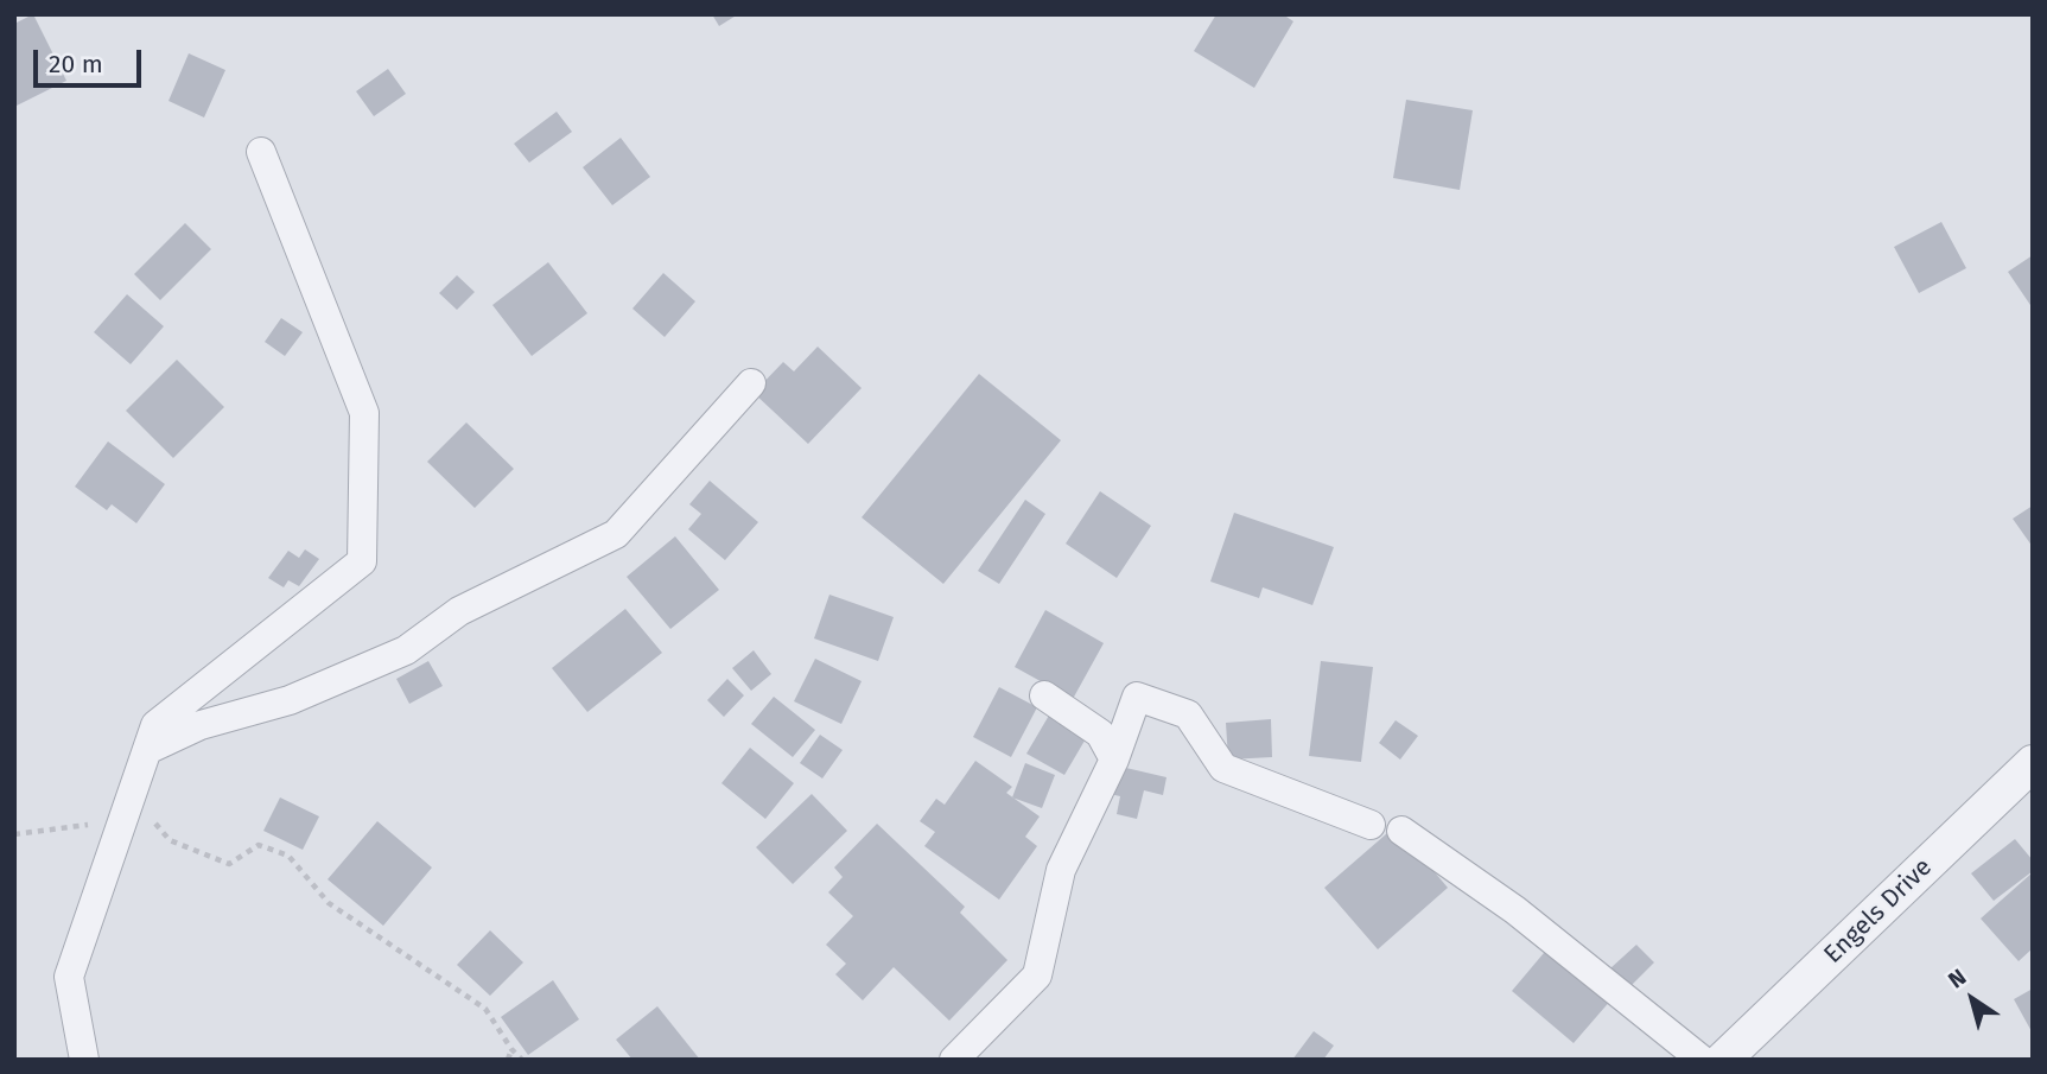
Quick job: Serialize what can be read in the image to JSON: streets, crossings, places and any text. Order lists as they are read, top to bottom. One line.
{"streets":{"street":["Engels Drive"]},"scale_bar":"20 m","north":"top left"}
